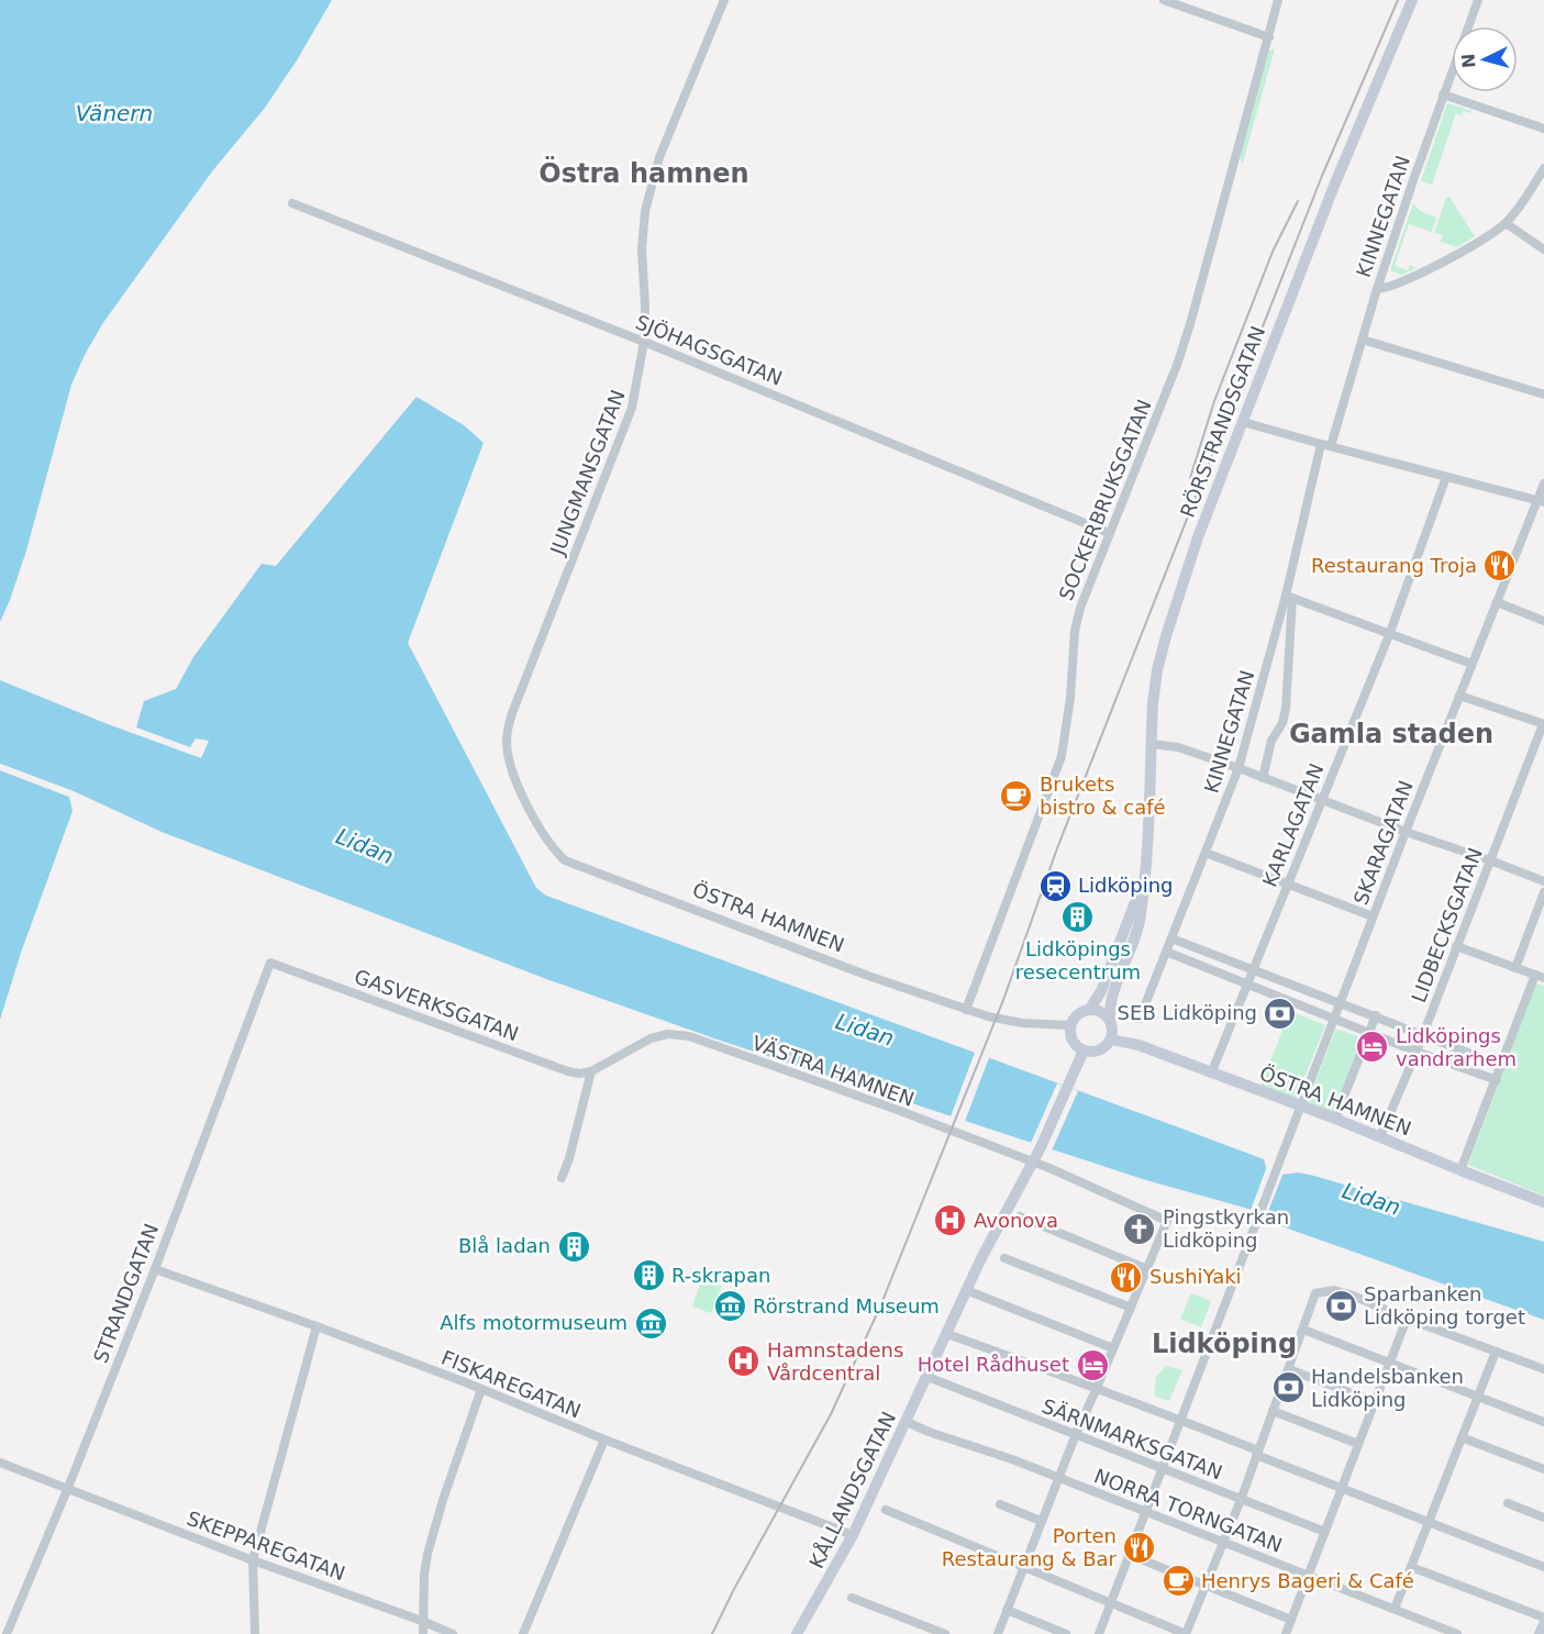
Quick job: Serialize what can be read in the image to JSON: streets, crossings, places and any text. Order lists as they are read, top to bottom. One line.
{"streets":{"main road":["RÖRSTRANDSGATAN","ÖSTRA HAMNEN","KÅLLANDSGATAN"],"street":["KINNEGATAN","SJÖHAGSGATAN","JUNGMANSGATAN","SOCKERBRUKSGATAN","KARLAGATAN","SKARAGATAN","LIDBECKSGATAN","GASVERKSGATAN","VÄSTRA HAMNEN","STRANDGATAN","FISKAREGATAN","SÄRNMARKSGATAN","NORRA TORNGATAN","SKEPPAREGATAN"]},"crossings":[["SJÖHAGSGATAN","JUNGMANSGATAN"],["SJÖHAGSGATAN","SOCKERBRUKSGATAN"],["RÖRSTRANDSGATAN","ÖSTRA HAMNEN"],["RÖRSTRANDSGATAN","KÅLLANDSGATAN"],["JUNGMANSGATAN","ÖSTRA HAMNEN"],["SOCKERBRUKSGATAN","ÖSTRA HAMNEN"],["KARLAGATAN","ÖSTRA HAMNEN"],["SKARAGATAN","ÖSTRA HAMNEN"],["SKARAGATAN","SÄRNMARKSGATAN"],["SKARAGATAN","NORRA TORNGATAN"],["ÖSTRA HAMNEN","LIDBECKSGATAN"],["ÖSTRA HAMNEN","KÅLLANDSGATAN"],["GASVERKSGATAN","VÄSTRA HAMNEN"],["GASVERKSGATAN","STRANDGATAN"],["VÄSTRA HAMNEN","KÅLLANDSGATAN"],["STRANDGATAN","FISKAREGATAN"],["STRANDGATAN","SKEPPAREGATAN"],["FISKAREGATAN","KÅLLANDSGATAN"],["SÄRNMARKSGATAN","KÅLLANDSGATAN"],["KÅLLANDSGATAN","NORRA TORNGATAN"]],"districts":["Östra hamnen","Gamla staden","Lidköping"],"water":["Vänern","Lidan"],"places":{"restaurant":["Restaurang Troja","SushiYaki","Porten Restaurang & Bar"],"cafe":["Brukets bistro & café","Henrys Bageri & Café"],"station":["Lidköping"],"building":["Lidköpings resecentrum","Blå ladan","R-skrapan"],"bank":["SEB Lidköping","Sparbanken Lidköping torget","Handelsbanken Lidköping"],"hotel":["Lidköpings vandrarhem","Hotel Rådhuset"],"hospital":["Avonova","Hamnstadens Vårdcentral"],"church":["Pingstkyrkan Lidköping"],"museum":["Rörstrand Museum","Alfs motormuseum"]},"north":"left"}
